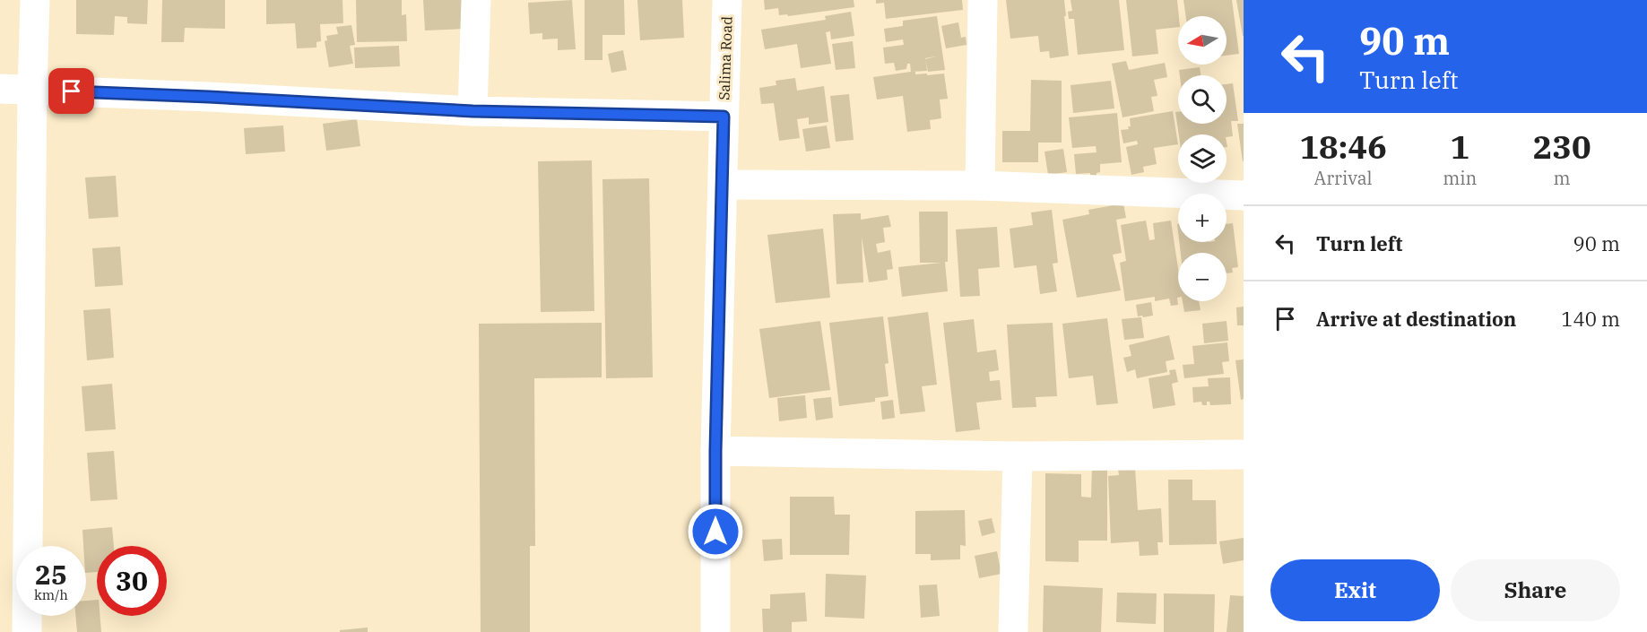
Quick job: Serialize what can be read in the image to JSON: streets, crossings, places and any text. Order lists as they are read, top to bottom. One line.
{"streets":{"street":["Salima Road"]},"north":"left","page":{"turn":["90 m","Turn left"],"map_buttons":["+","−"],"eta":["18:46","Arrival","1","min","230","m"],"list":[{"name":"Turn left","value":"90 m"},{"name":"Arrive at destination","value":"140 m"}],"speed":"25 km/h","limit":"30","buttons":["Exit","Share"]}}
